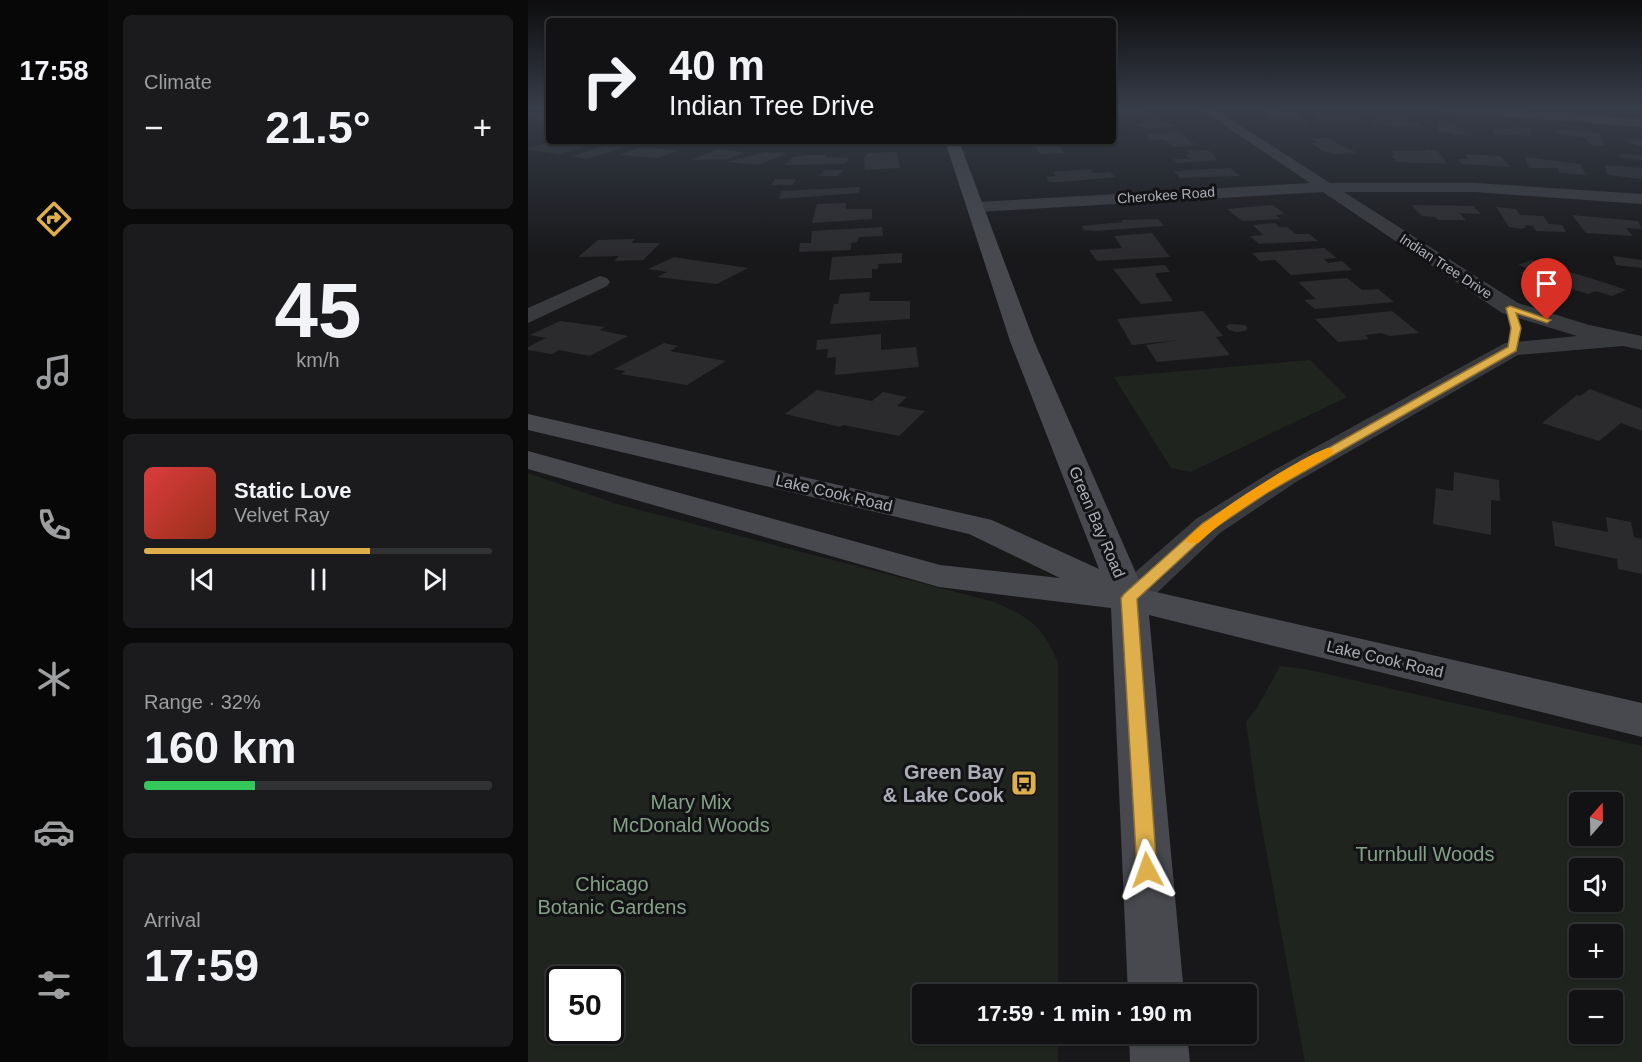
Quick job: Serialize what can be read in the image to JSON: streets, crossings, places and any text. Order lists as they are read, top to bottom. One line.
{"streets":{"main road":["Lake Cook Road","Green Bay Road"],"street":["Cherokee Road","Indian Tree Drive"]},"crossings":[["Cherokee Road","Indian Tree Drive"],["Cherokee Road","Green Bay Road"],["Lake Cook Road","Green Bay Road"]],"parks":["Mary Mix McDonald Woods","Turnbull Woods","Chicago Botanic Gardens"],"places":{"bus stop":["Green Bay & Lake Cook"]},"north":"top","page":{"tabs":"17:58","tile":["Climate",["45","km/h"],["Range · 32%","160 km"],["Arrival","17:59"]],"turn":["40 m","Indian Tree Drive"],"heat":["−","21.5°","+"],"song":["Static Love","Velvet Ray"],"map_buttons":["+","−"],"limit":"50","trip":"17:59 · 1 min · 190 m"}}
